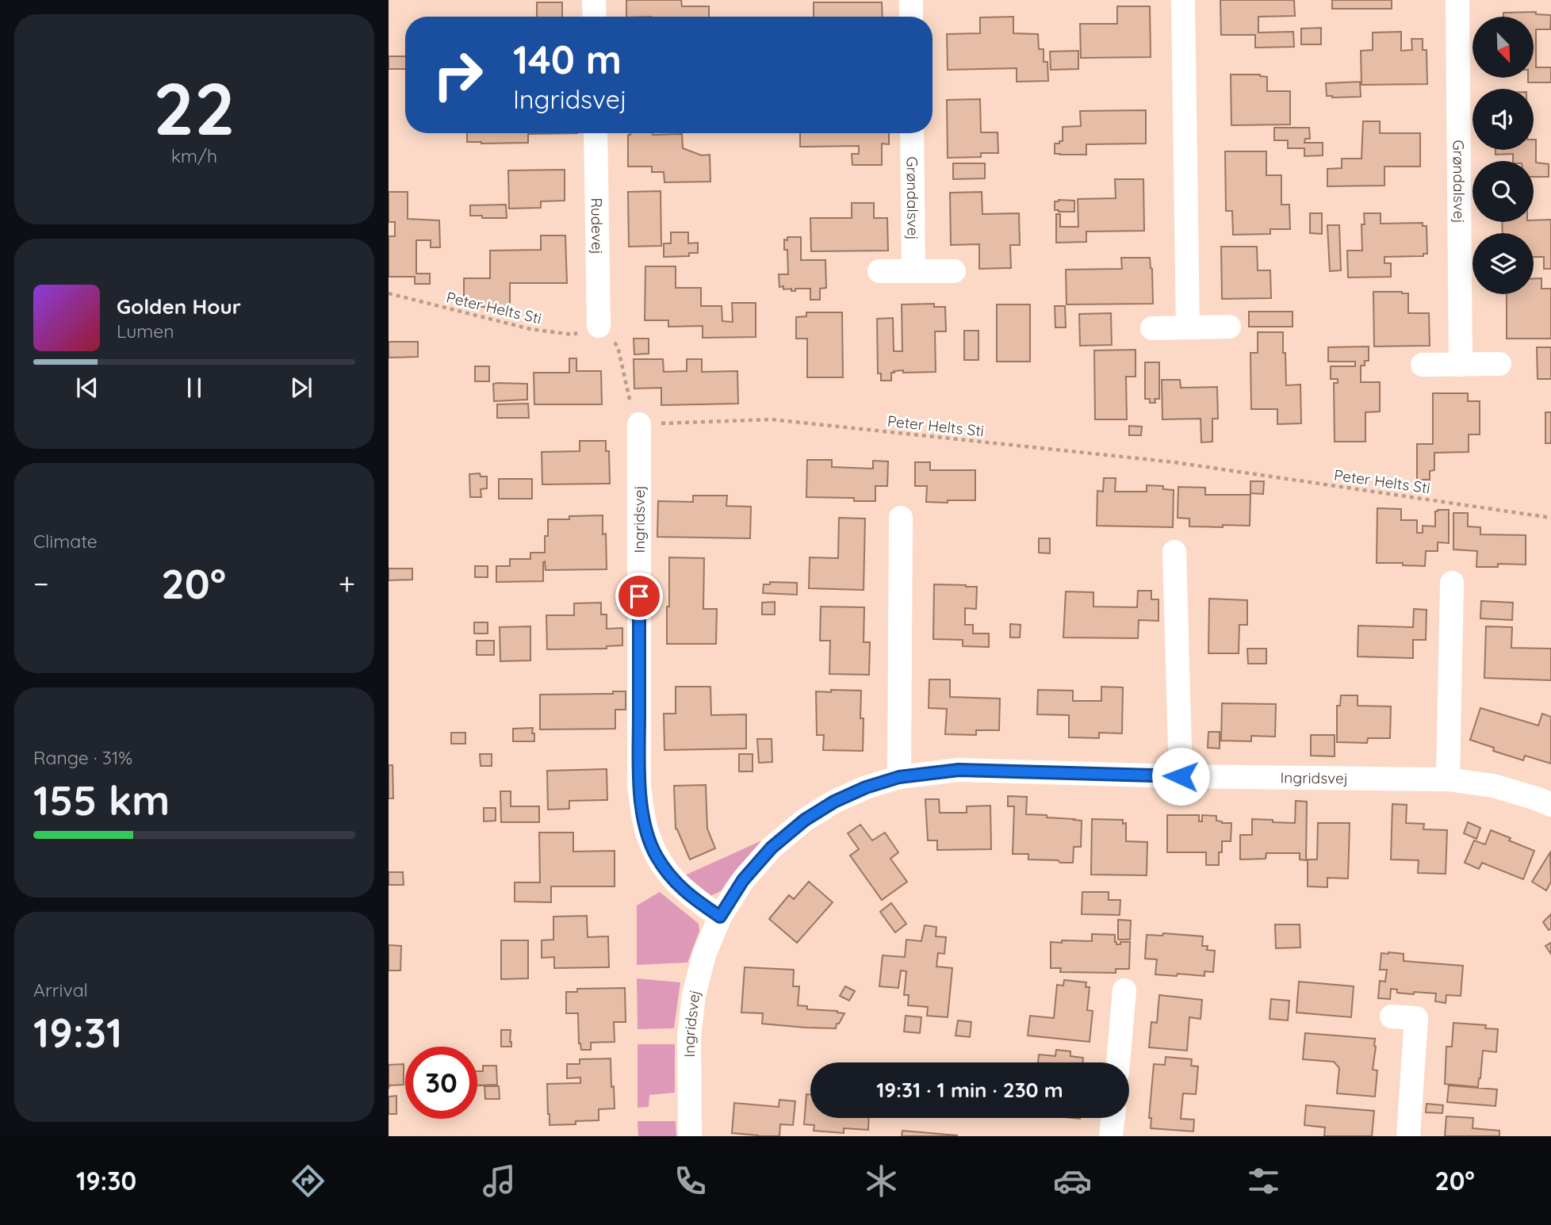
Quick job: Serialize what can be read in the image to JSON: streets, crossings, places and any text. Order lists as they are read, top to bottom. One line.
{"streets":{"street":["Grøndalsvej","Rudevej","Ingridsvej"],"path":["Peter Helts Sti"]},"crossings":[["Rudevej","Peter Helts Sti"],["Peter Helts Sti","Ingridsvej"]],"north":"bottom right","page":{"tile":[["22","km/h"],"Climate",["Range · 31%","155 km"],["Arrival","19:31"]],"turn":["140 m","Ingridsvej"],"song":["Golden Hour","Lumen"],"heat":["−","20°","+"],"limit":"30","trip":"19:31 · 1 min · 230 m","tabs":["19:30","20°"]}}
